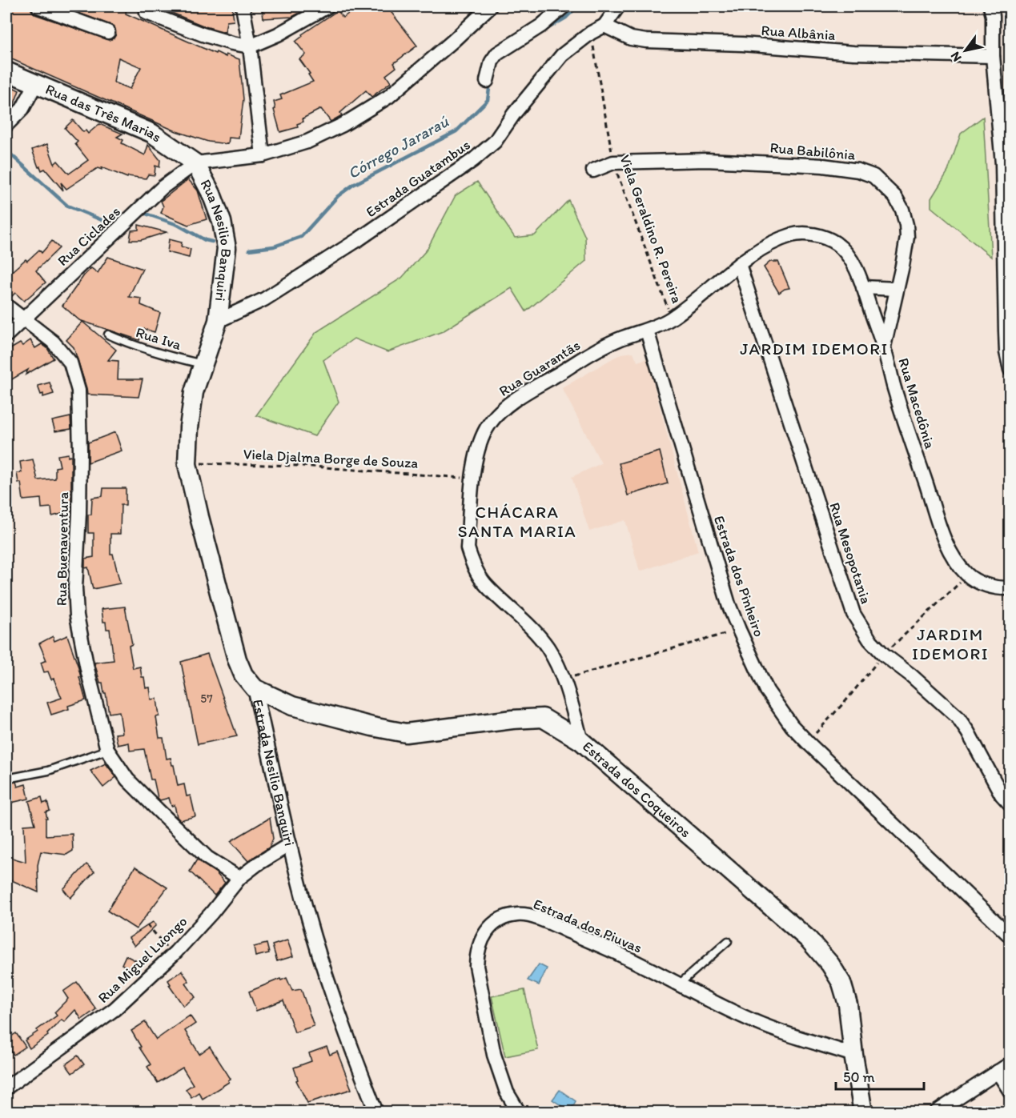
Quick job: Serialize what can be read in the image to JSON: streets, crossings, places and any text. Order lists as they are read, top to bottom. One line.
{"streets":{"street":["Rua Albânia","Rua das Três Marias","Rua Babilônia","Estrada Guatambus","Rua Ciclades","Rua Nesilio Banquiri","Rua Guarantãs","Rua Macedônia","Rua Buenaventura","Rua Mesopotania","Estrada dos Pinheiro","Estrada Nesilio Banquiri","Estrada dos Coqueiros","Estrada dos Piuvas","Rua Miguel Luongo"],"lane":["Rua Iva"],"path":["Viela Geraldino R. Pereira","Viela Djalma Borge de Souza"]},"crossings":[["Rua Albânia","Estrada Guatambus"],["Rua das Três Marias","Rua Ciclades"],["Rua das Três Marias","Rua Nesilio Banquiri"],["Rua Babilônia","Viela Geraldino R. Pereira"],["Rua Babilônia","Rua Macedônia"],["Estrada Guatambus","Viela Geraldino R. Pereira"],["Estrada Guatambus","Rua Nesilio Banquiri"],["Estrada Guatambus","Estrada Nesilio Banquiri"],["Viela Geraldino R. Pereira","Rua Macedônia"],["Rua Ciclades","Rua Nesilio Banquiri"],["Rua Ciclades","Rua Buenaventura"],["Rua Nesilio Banquiri","Estrada Nesilio Banquiri"],["Rua Iva","Estrada Nesilio Banquiri"],["Rua Guarantãs","Rua Macedônia"],["Rua Guarantãs","Viela Djalma Borge de Souza"],["Rua Guarantãs","Estrada dos Pinheiro"],["Rua Guarantãs","Estrada dos Coqueiros"],["Rua Macedônia","Rua Mesopotania"],["Rua Macedônia","Estrada dos Pinheiro"],["Viela Djalma Borge de Souza","Estrada Nesilio Banquiri"],["Rua Buenaventura","Rua Miguel Luongo"],["Estrada Nesilio Banquiri","Estrada dos Coqueiros"],["Estrada Nesilio Banquiri","Rua Miguel Luongo"],["Estrada dos Coqueiros","Estrada dos Piuvas"]],"districts":["JARDIM IDEMORI","CHÁCARA SANTA MARIA","JARDIM IDEMORI"],"water":["Córrego Jararaú"],"house_numbers":["57"],"scale_bar":"50 m","north":"bottom left"}
